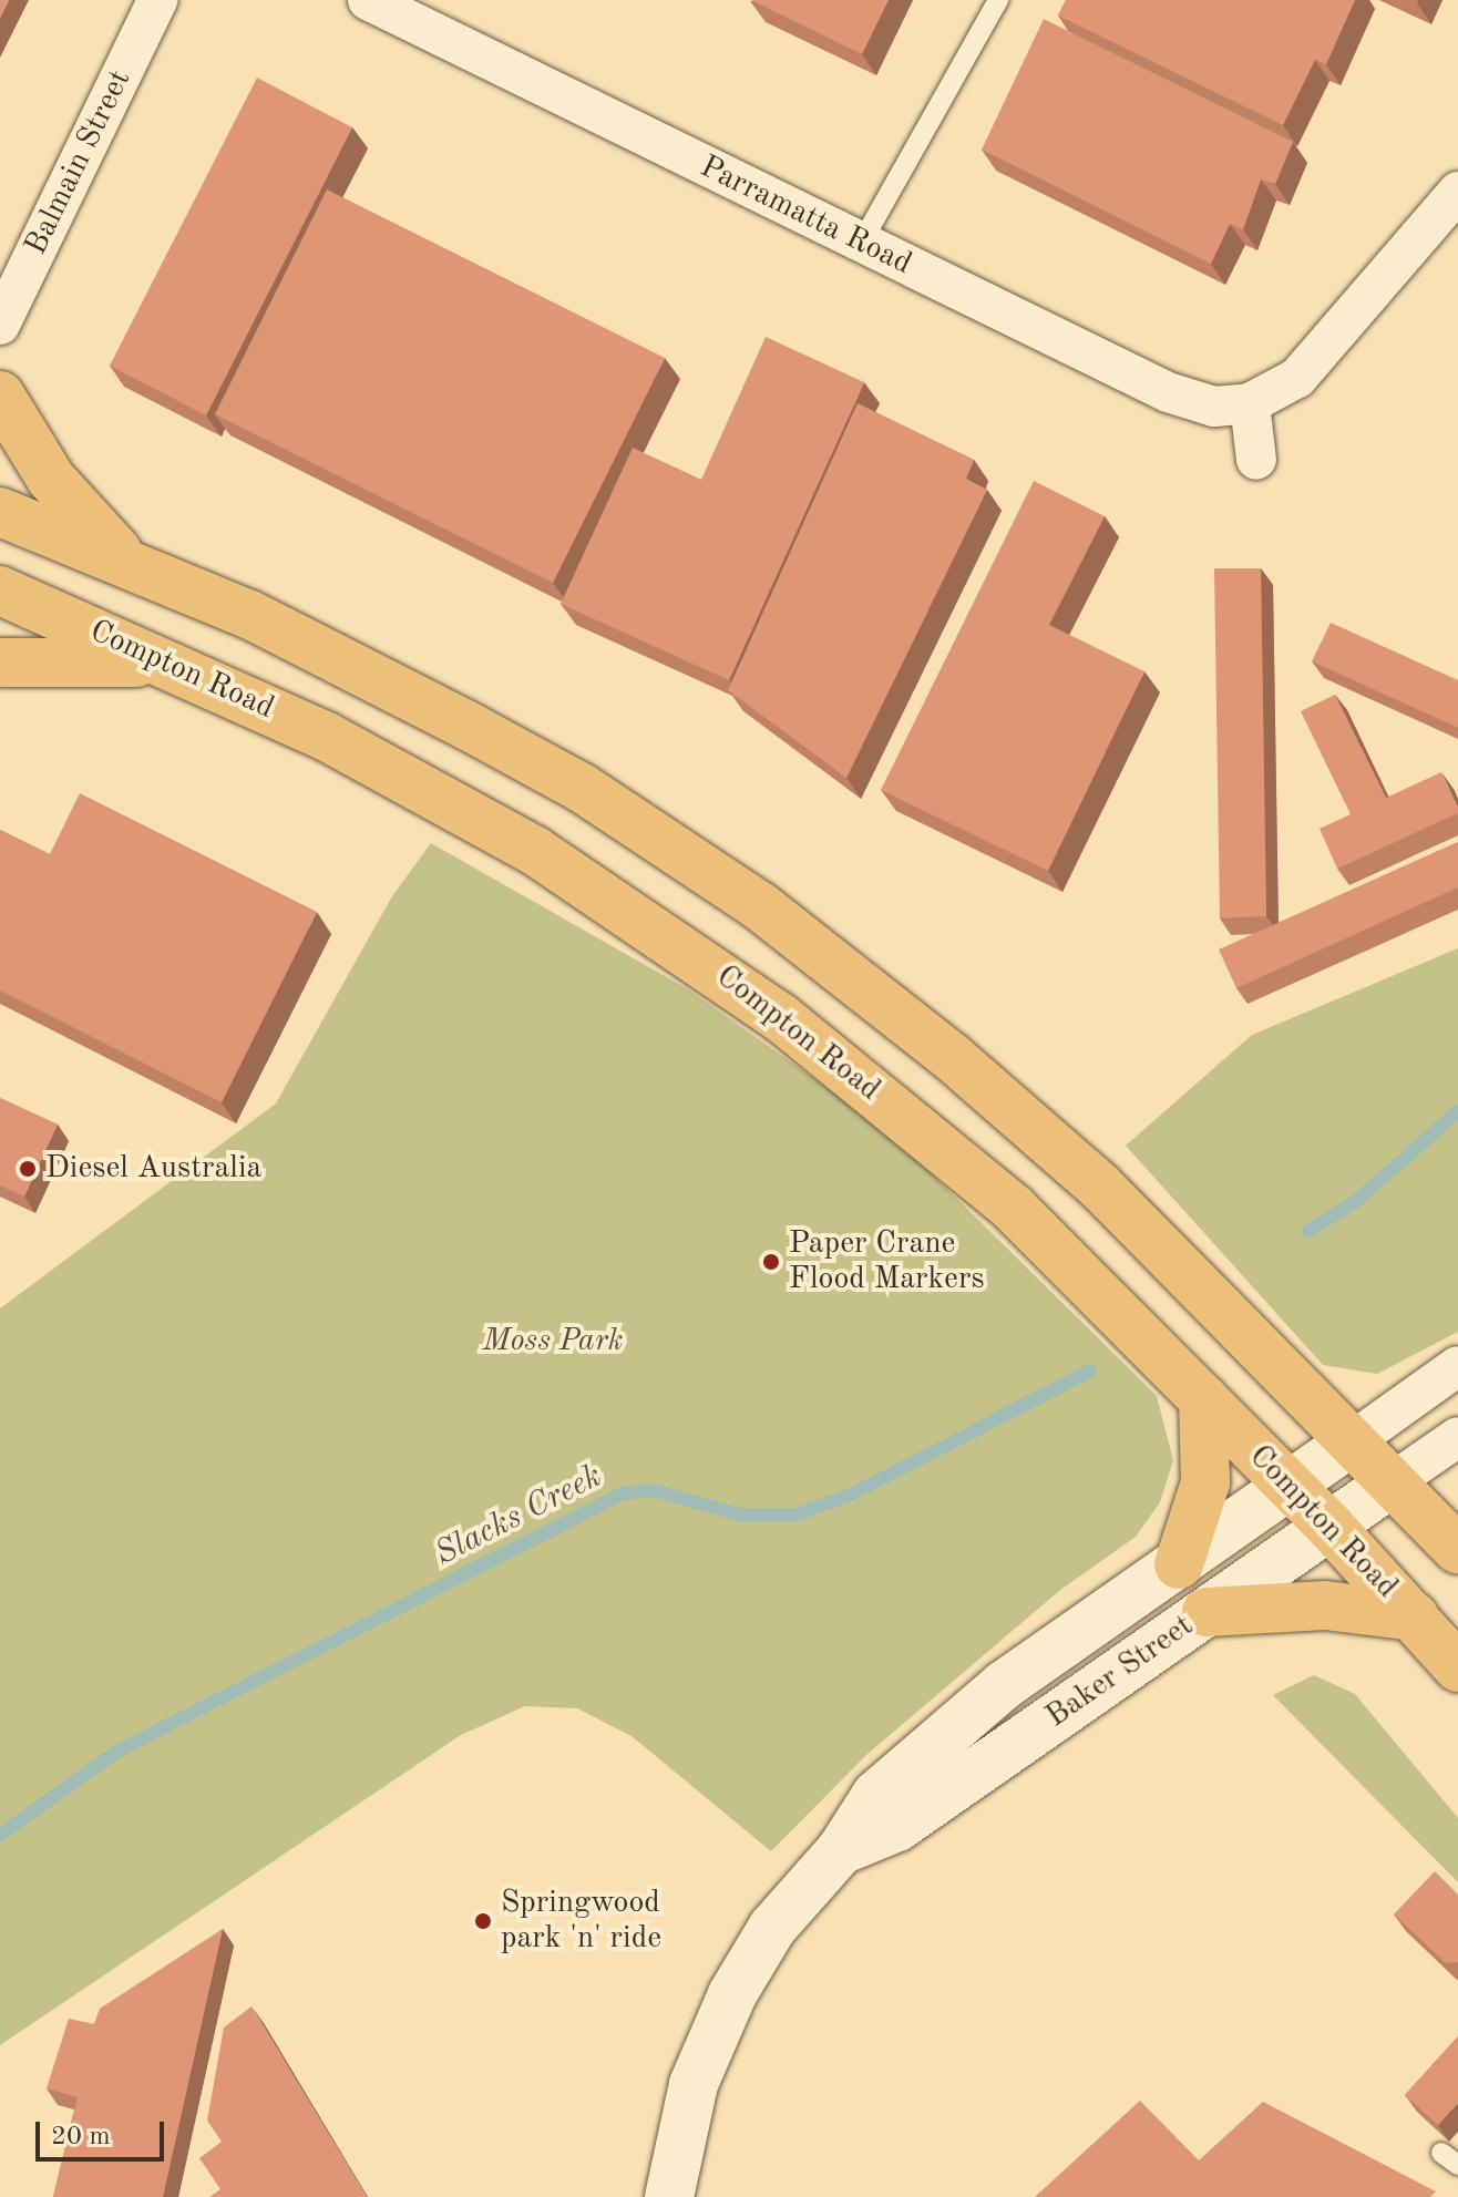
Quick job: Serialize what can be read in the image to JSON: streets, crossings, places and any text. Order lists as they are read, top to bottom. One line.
{"streets":{"main road":["Compton Road"],"street":["Balmain Street","Parramatta Road","Baker Street"]},"crossings":[["Compton Road","Baker Street"]],"water":["Slacks Creek"],"parks":["Moss Park"],"places":["Diesel Australia","Paper Crane Flood Markers","Springwood park 'n' ride"],"scale_bar":"20 m"}
